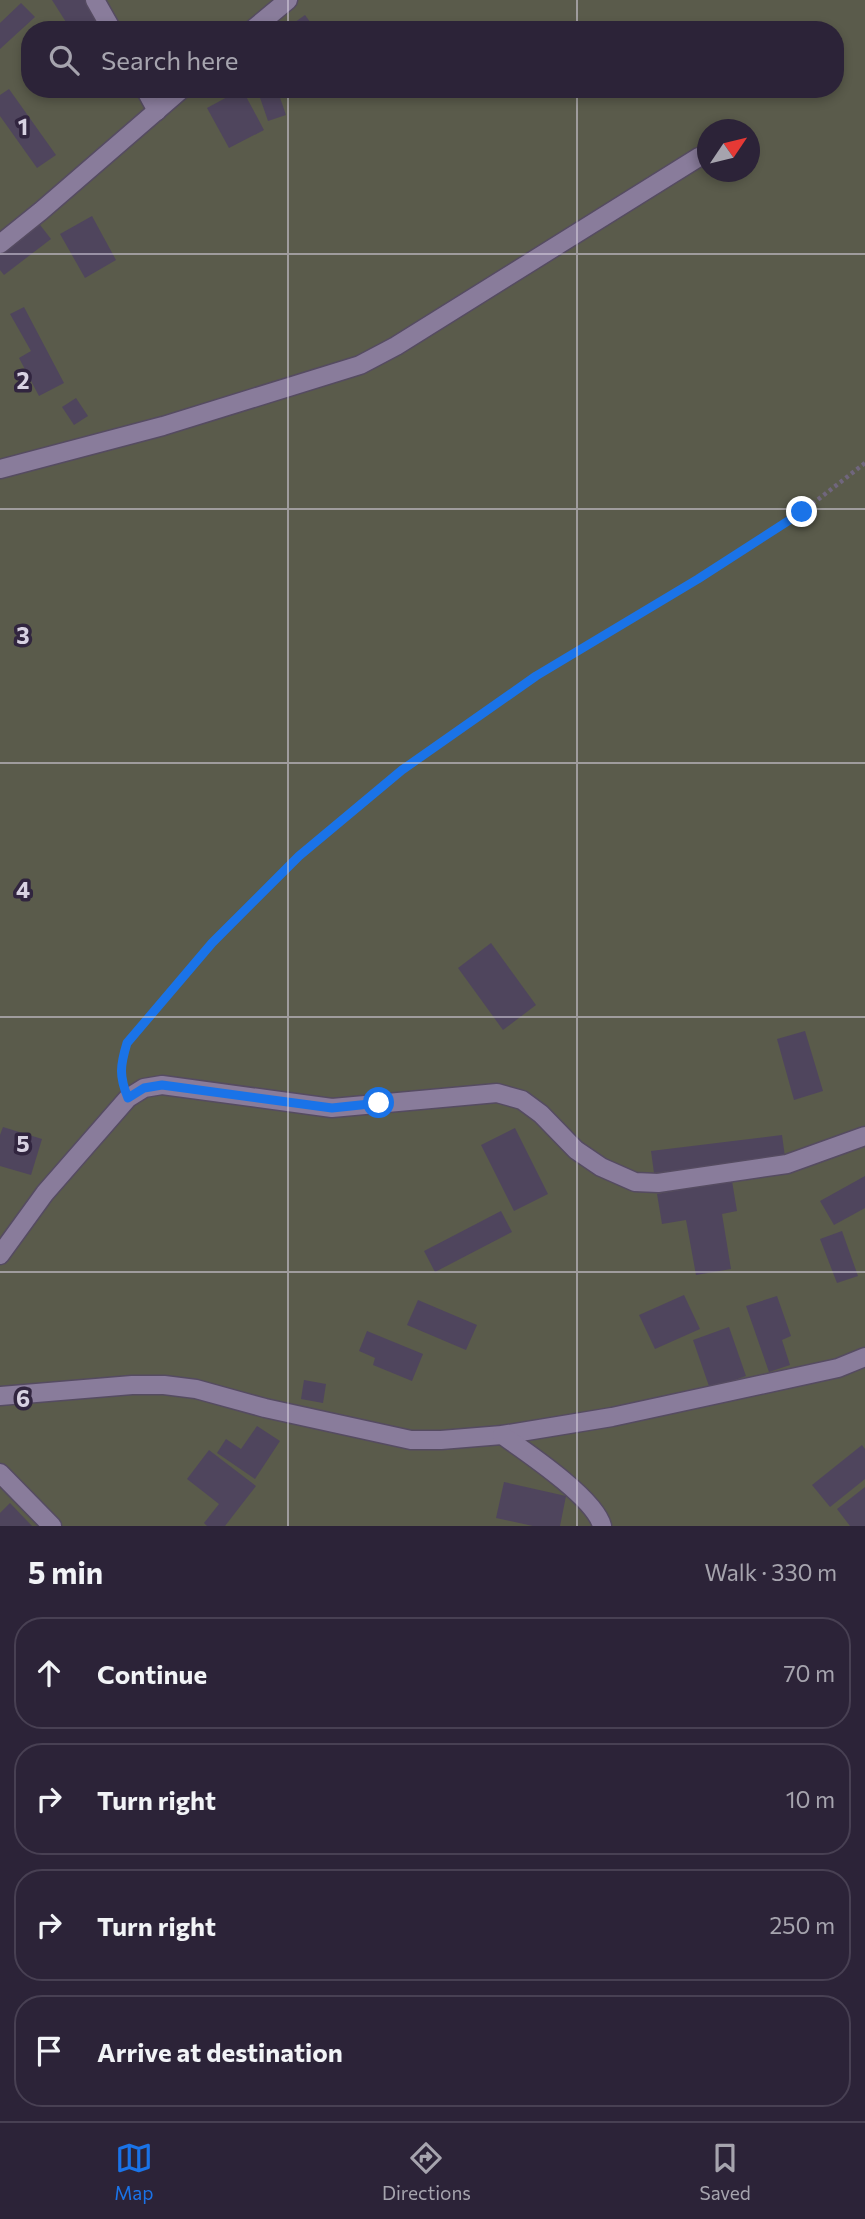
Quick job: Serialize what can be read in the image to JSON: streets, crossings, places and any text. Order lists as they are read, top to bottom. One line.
{"north":"top right","page":{"search":"Search here","heading":["5 min","Walk · 330 m"],"list":[["Continue","70 m"],["Turn right","10 m"],["Turn right","250 m"],"Arrive at destination"],"nav":["Map","Directions","Saved"]},"grid":{"rows":["1","2","3","4","5","6"]}}
